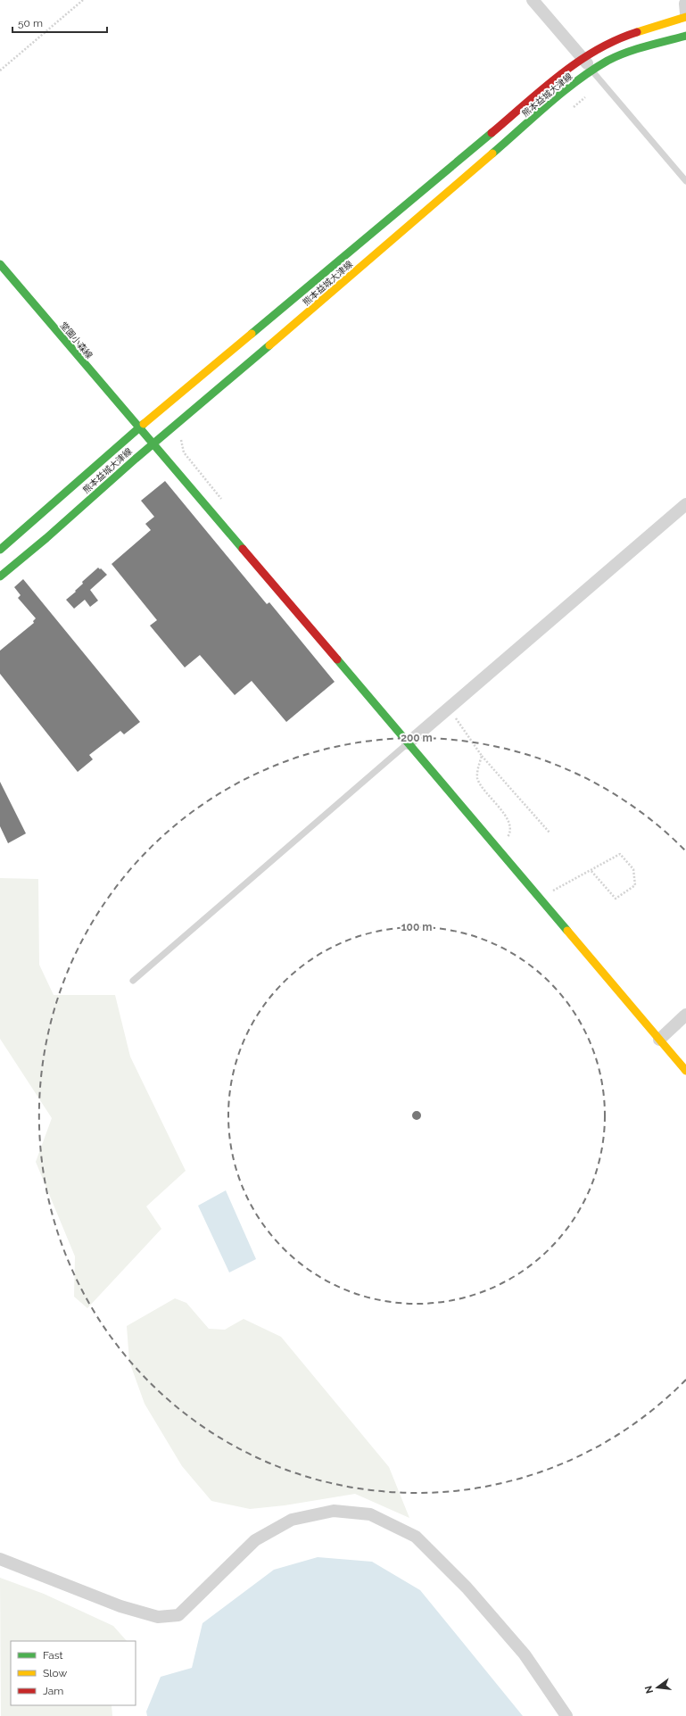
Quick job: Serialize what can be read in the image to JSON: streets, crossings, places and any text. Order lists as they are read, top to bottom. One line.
{"streets":{"main road":["熊本益城大津線","堂園小森線"]},"crossings":[["熊本益城大津線","堂園小森線"]],"legend":["Fast","Slow","Jam"],"scale_bar":"50 m","north":"left","rings":["200 m","100 m"]}
